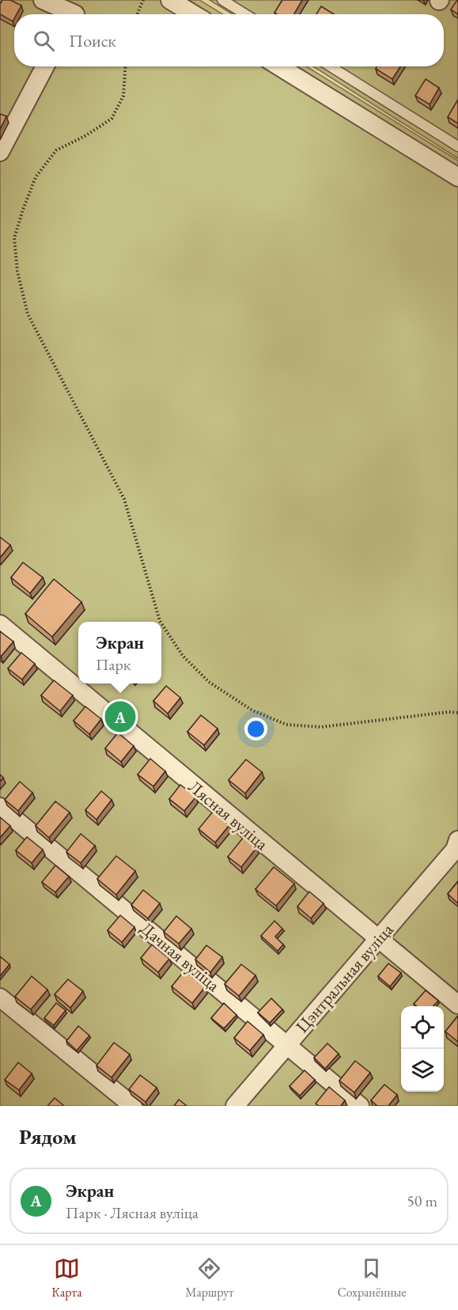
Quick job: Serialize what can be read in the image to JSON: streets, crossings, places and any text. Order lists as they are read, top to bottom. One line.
{"streets":{"street":["Лясная вуліца","Дачная вуліца","Цэнтральная вуліца"]},"crossings":[["Лясная вуліца","Цэнтральная вуліца"],["Дачная вуліца","Цэнтральная вуліца"]],"page":{"search":"Поиск","popup":["Экран","Парк"],"pins":"A","heading":"Рядом","list":[{"mark":"A","name":"Экран","note":"Парк · Лясная вуліца","value":"50 m"}],"nav":["Карта","Маршрут","Сохранённые"]}}
